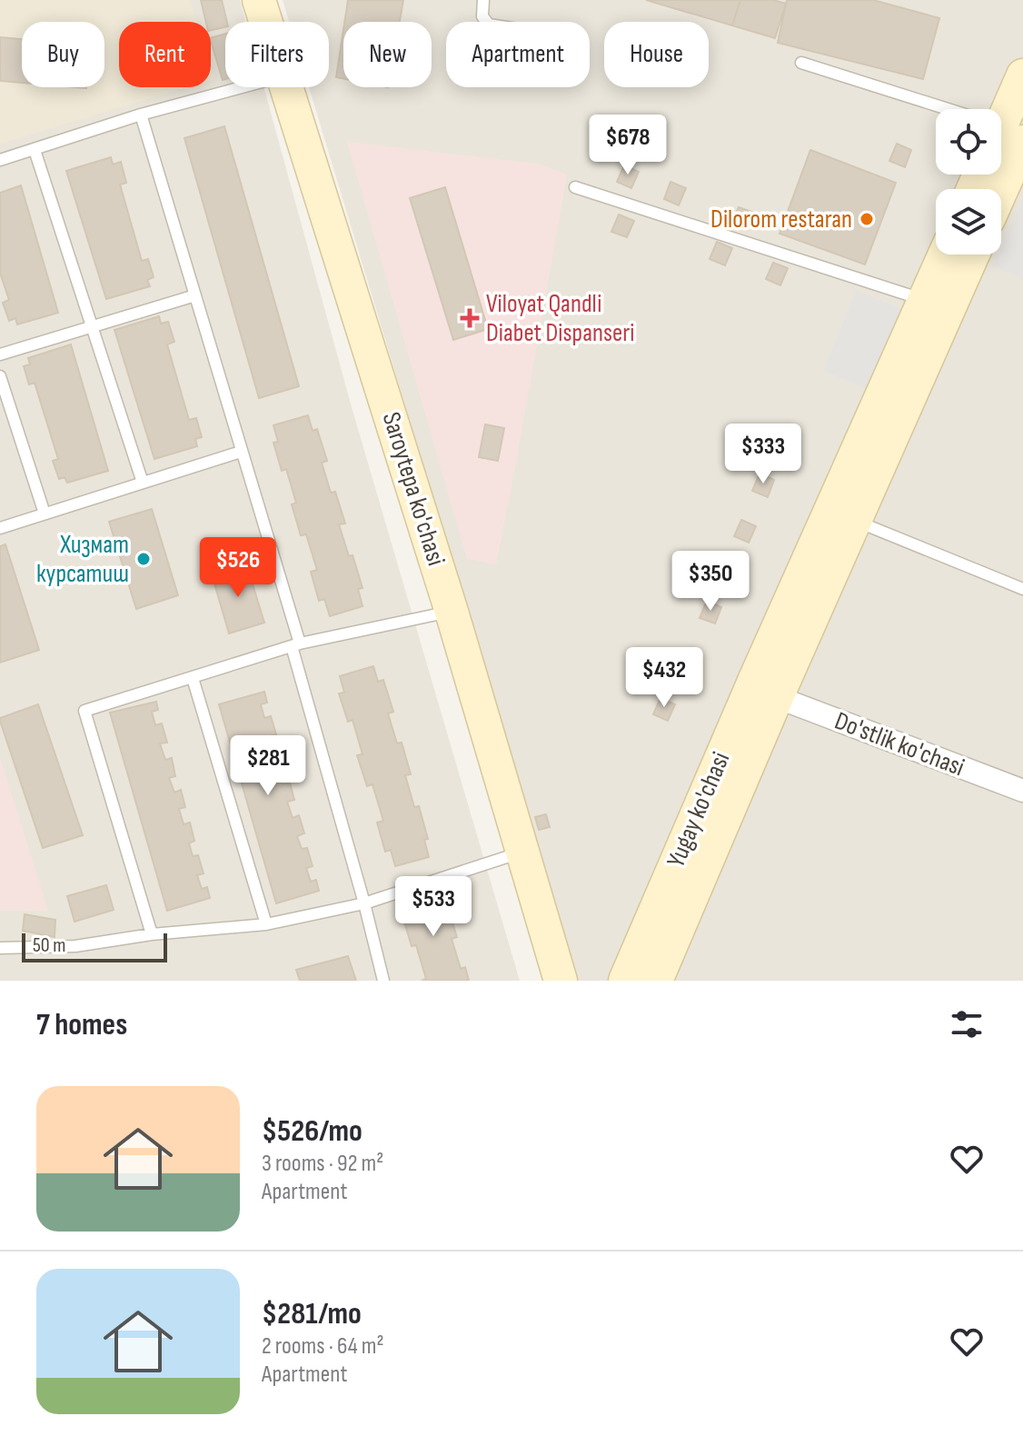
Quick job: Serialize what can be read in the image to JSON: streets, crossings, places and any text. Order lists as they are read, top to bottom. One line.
{"streets":{"main road":["Saroytepa ko'chasi","Yugay ko'chasi"],"street":["Do'stlik ko'chasi"]},"crossings":[["Do'stlik ko'chasi","Yugay ko'chasi"]],"places":{"other":["Dilorom restaran","Хизмат курсатиш"],"health":["Viloyat Qandli Diabet Dispanseri"]},"scale_bar":"50 m","page":{"chip":["Buy","Rent","Filters","New","Apartment","House"],"price":["$678","$333","$526","$350","$432","$281","$533"],"scale":"50 m","heading":"7 homes","list":[{"name":"$526/mo","note":"3 rooms · 92 m² · Apartment"},{"name":"$281/mo","note":"2 rooms · 64 m² · Apartment"}]}}
